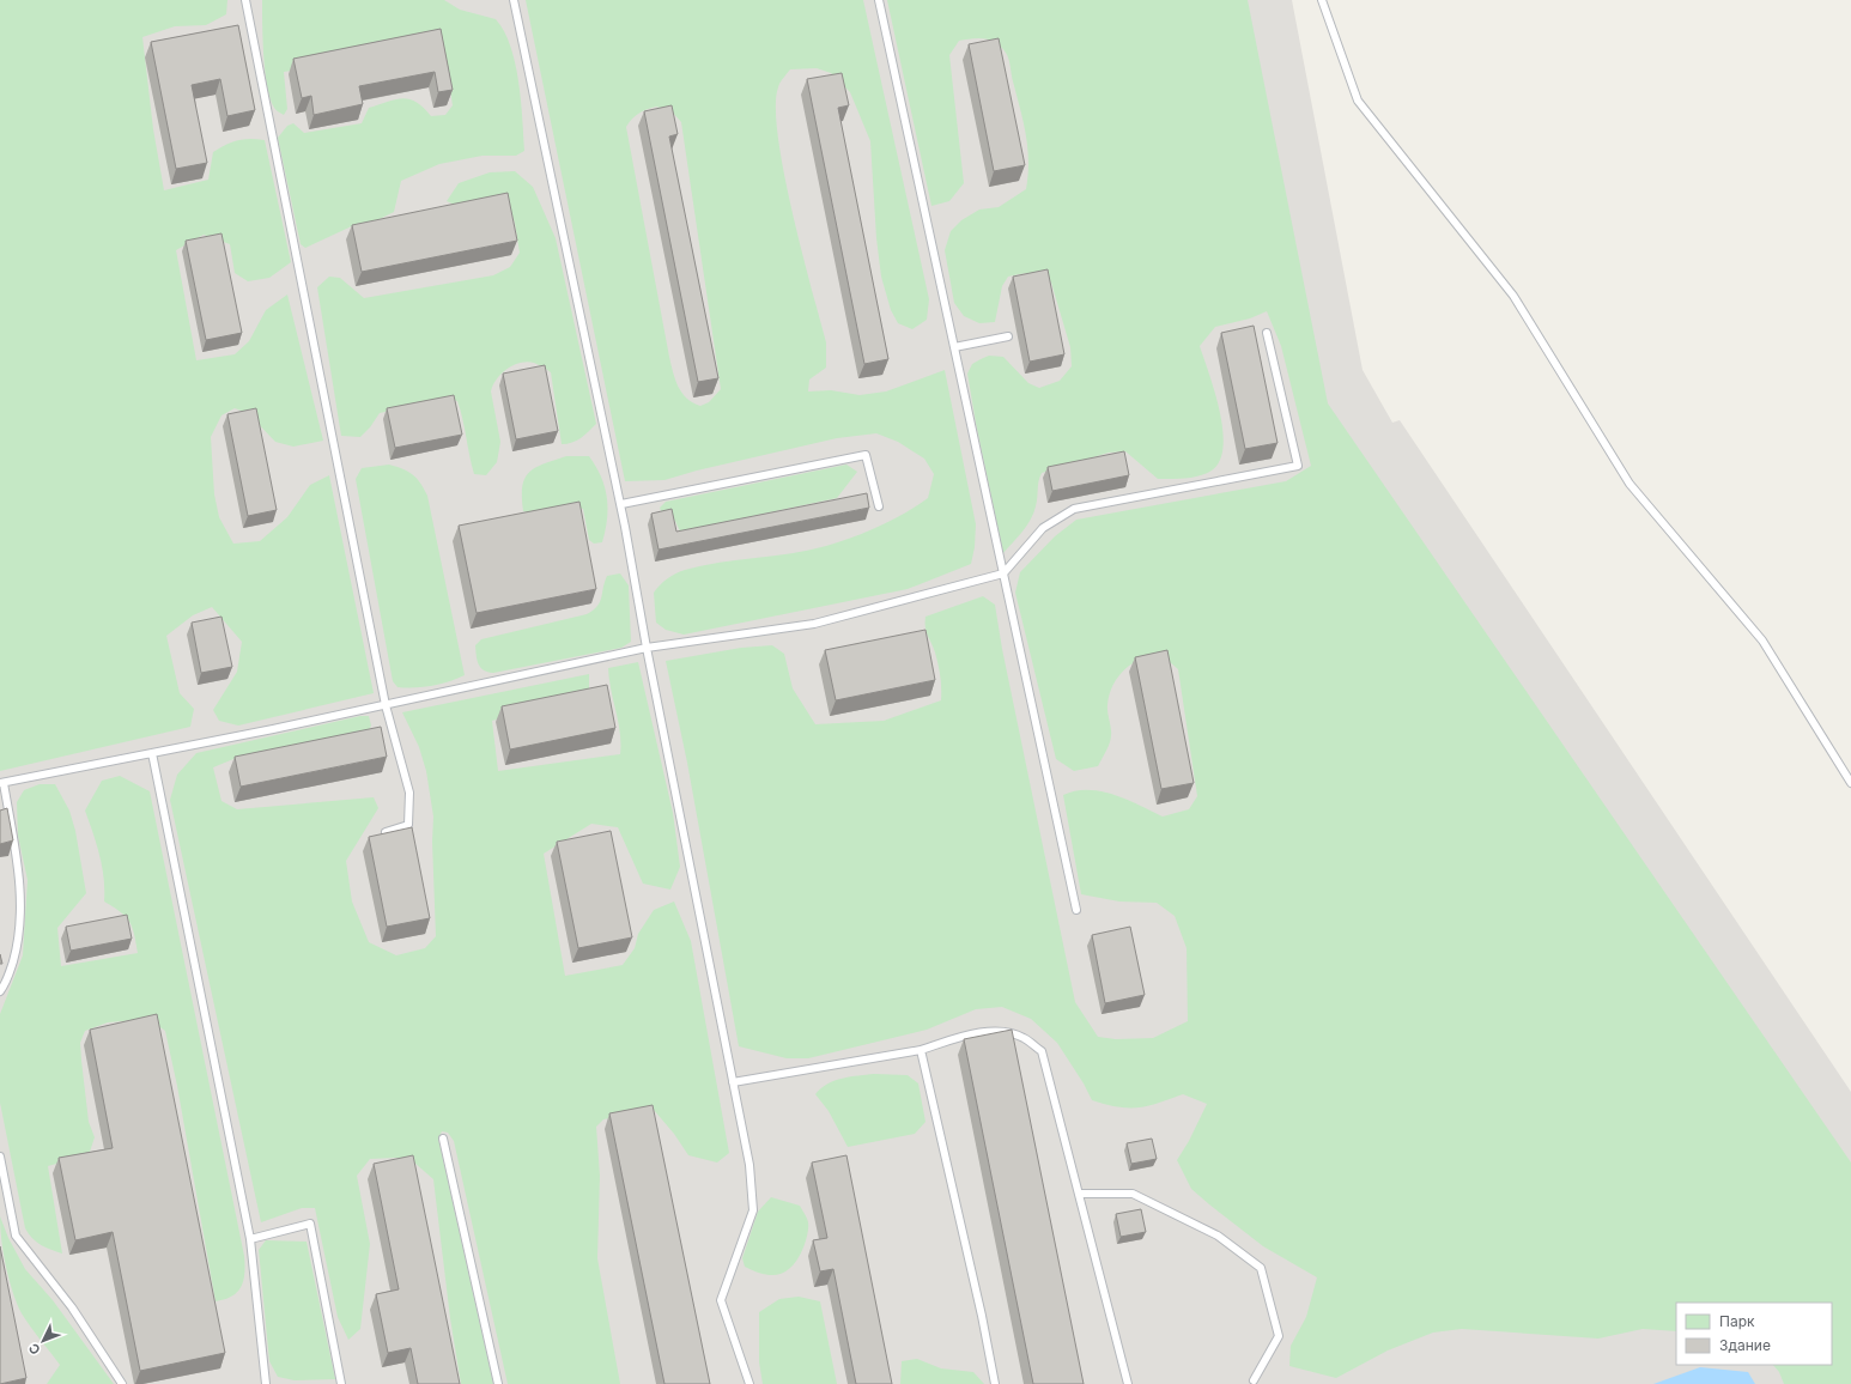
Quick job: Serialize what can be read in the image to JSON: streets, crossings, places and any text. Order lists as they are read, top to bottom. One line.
{"legend":["Парк","Здание"],"north":"bottom left"}
